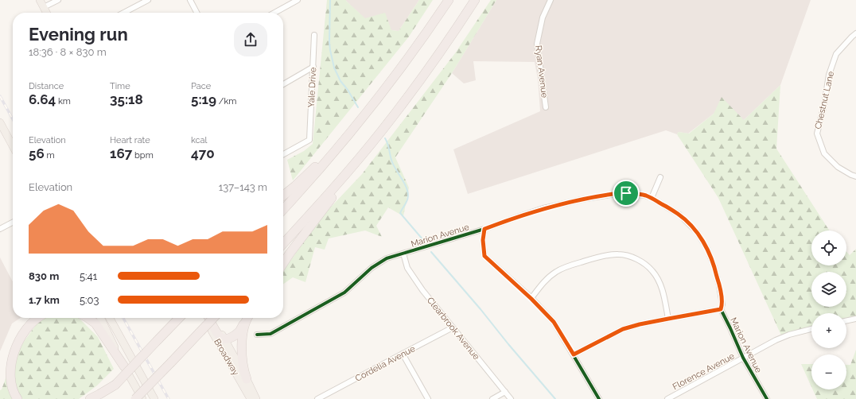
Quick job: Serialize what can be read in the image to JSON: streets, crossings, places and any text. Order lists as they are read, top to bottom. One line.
{"streets":{"main road":["Broadway"],"street":["Ryan Avenue","Yale Drive","Chestnut Lane","Marion Avenue","Clearbrook Avenue","Cordelia Avenue","Florence Avenue"]},"crossings":[["Marion Avenue","Clearbrook Avenue"],["Marion Avenue","Florence Avenue"],["Clearbrook Avenue","Cordelia Avenue"]],"page":{"heading":["Evening run","18:36 · 8 × 830 m"],"stats":[["Distance","6.64 km"],["Time","35:18"],["Pace","5:19 /km"],["Elevation","56 m"],["Heart rate","167 bpm"],["kcal","470"]],"chart":["Elevation","137–143 m"],"map_buttons":["+","−"],"list":[{"name":"830 m","note":"5:41"},{"name":"1.7 km","note":"5:03"}]}}
